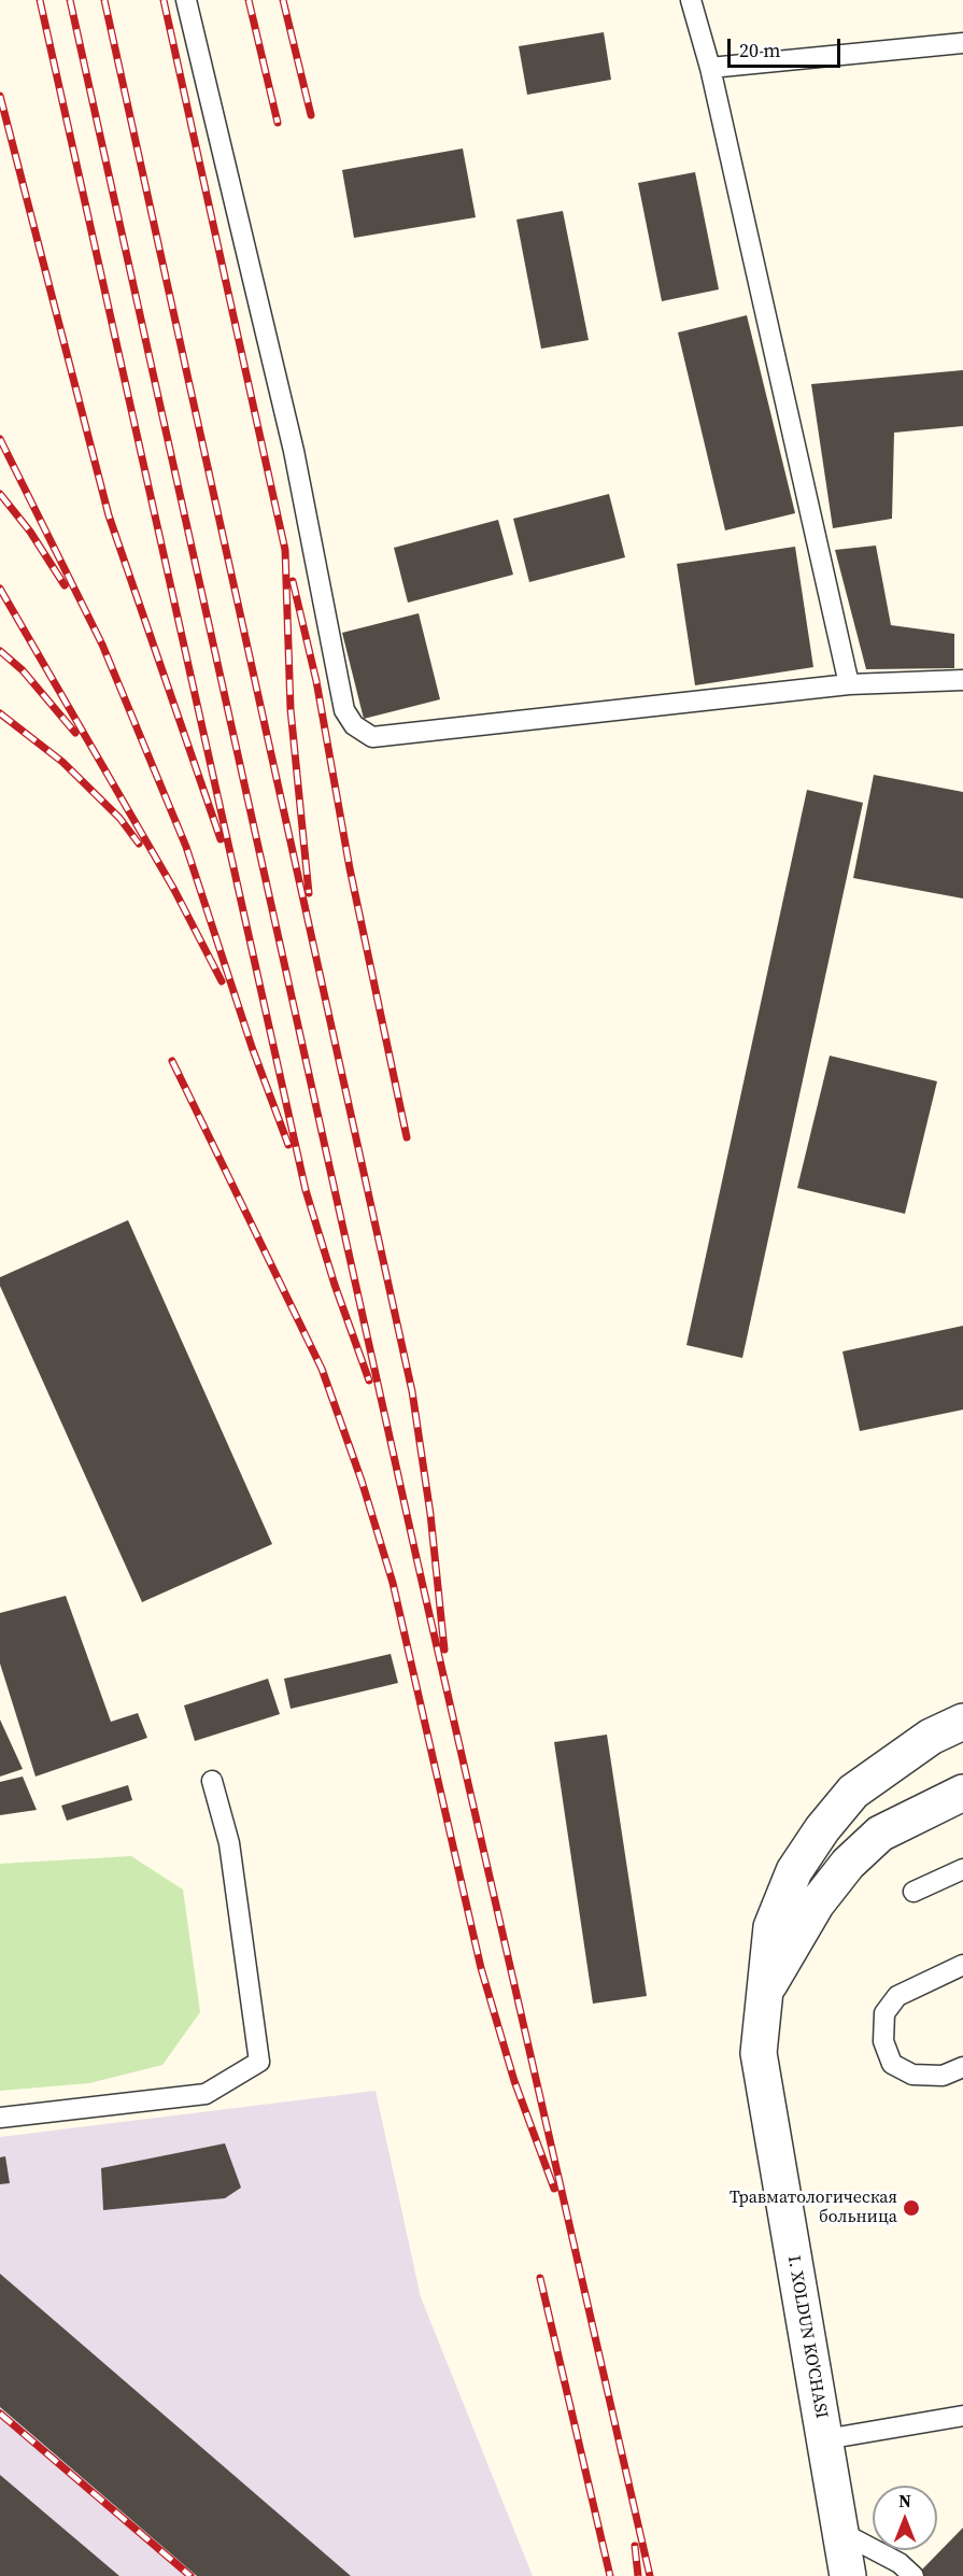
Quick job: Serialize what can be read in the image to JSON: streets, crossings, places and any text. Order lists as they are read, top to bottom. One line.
{"streets":{"street":["I. XOLDUN KO'CHASI"]},"places":["Травматологическая больница"],"scale_bar":"20 m","north":"top"}
